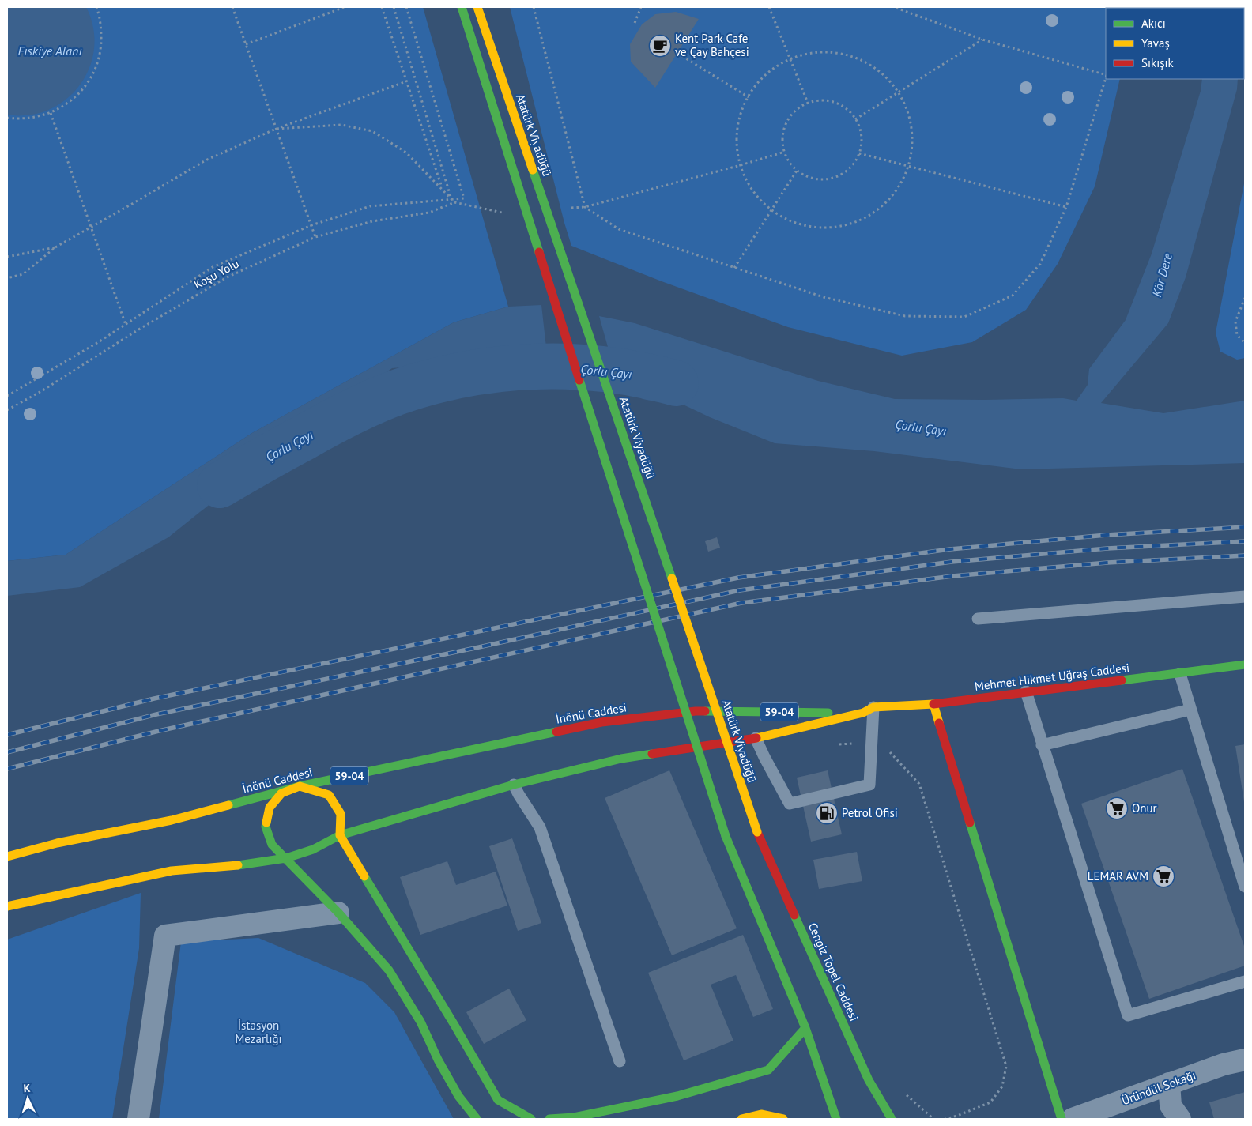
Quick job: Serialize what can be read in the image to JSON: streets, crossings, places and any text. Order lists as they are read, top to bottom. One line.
{"streets":{"main road":["Atatürk Viyadüğü","Mehmet Hikmet Uğraş Caddesi","59-04","İnönü Caddesi","Cengiz Topel Caddesi"],"street":["Üründül Sokağı"],"path":["Koşu Yolu"]},"crossings":[["Atatürk Viyadüğü","Cengiz Topel Caddesi"],["Mehmet Hikmet Uğraş Caddesi","59-04"],["Mehmet Hikmet Uğraş Caddesi","İnönü Caddesi"],["59-04","İnönü Caddesi"]],"water":["Fıskiye Alanı","Kör Dere","Çorlu Çayı"],"parks":["İstasyon Mezarlığı"],"places":{"cafe":["Kent Park Cafe ve Çay Bahçesi"],"supermarket":["Onur","LEMAR AVM"],"fuel station":["Petrol Ofisi"]},"legend":["Akıcı","Yavaş","Sıkışık"],"north":"top"}
